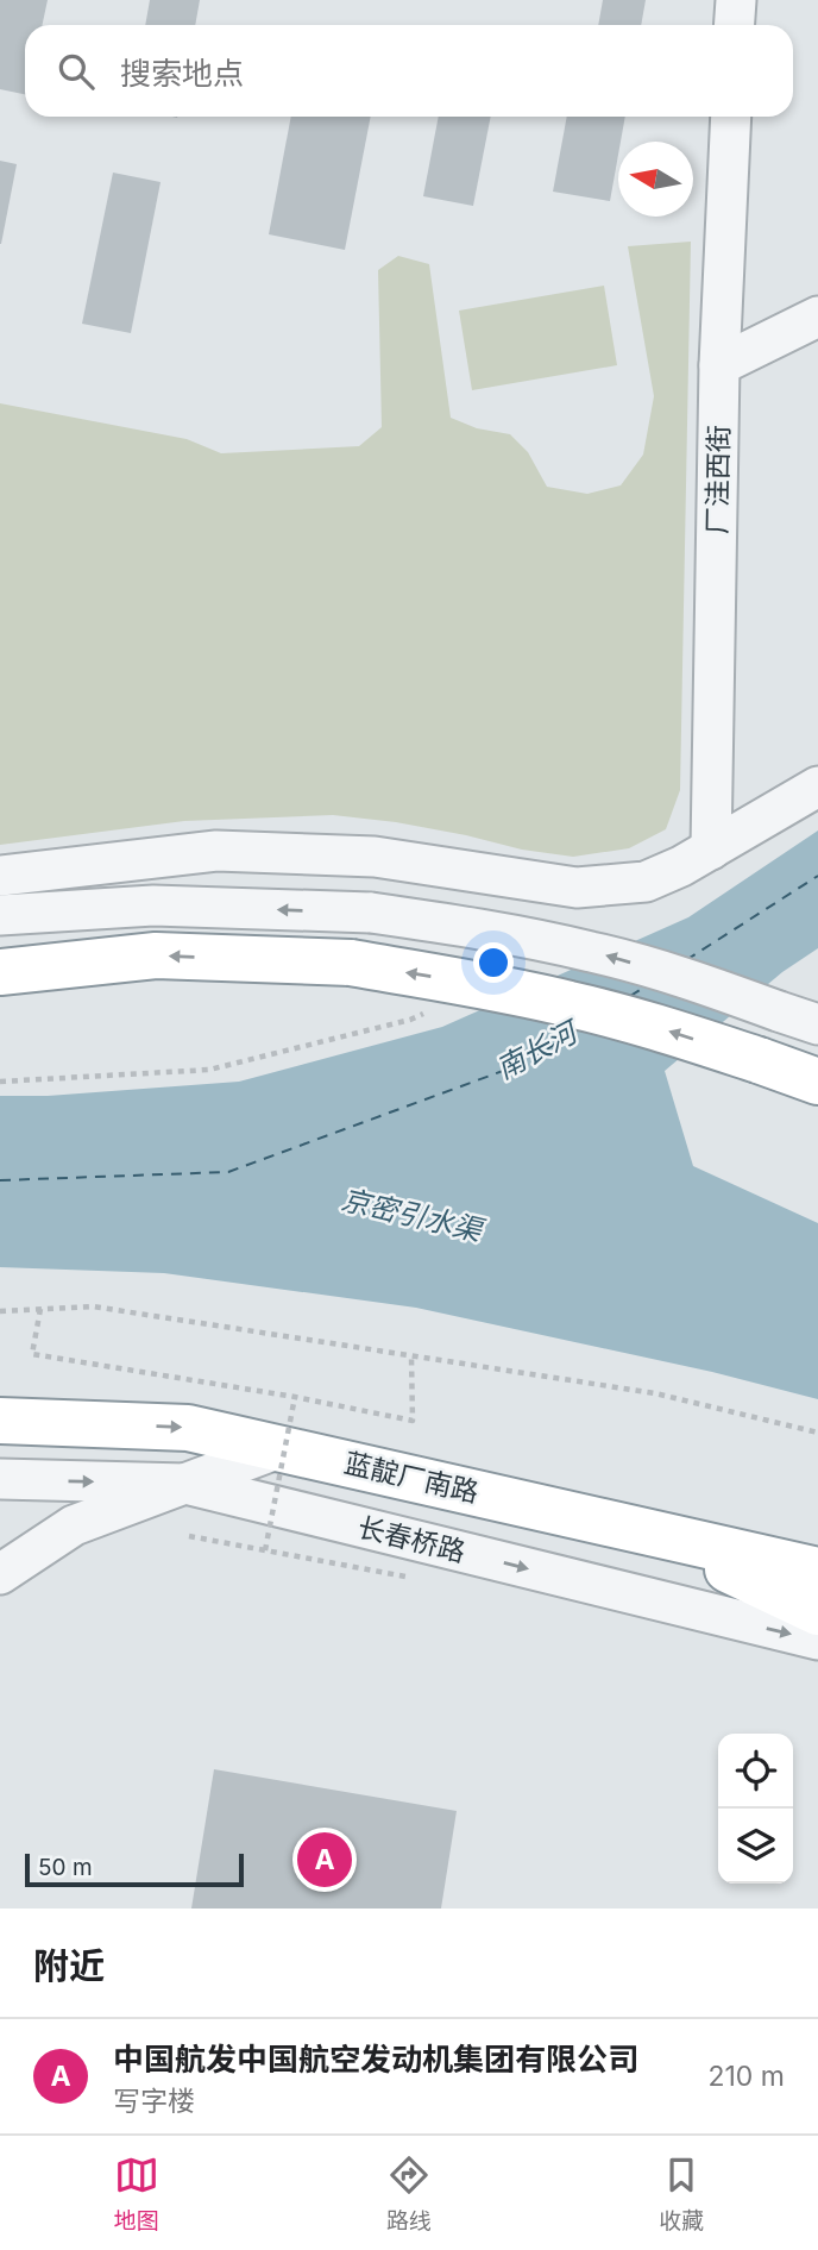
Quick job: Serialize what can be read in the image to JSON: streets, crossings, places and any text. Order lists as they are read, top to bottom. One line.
{"streets":{"highway":["蓝靛厂南路"],"street":["厂洼西街","长春桥路"]},"one_way":["长春桥路"],"water":["南长河","京密引水渠"],"scale_bar":"50 m","north":"left","page":{"search":"搜索地点","pins":"A","scale":"50 m","heading":"附近","list":[{"mark":"A","name":"中国航发中国航空发动机集团有限公司","note":"写字楼","value":"210 m"}],"nav":["地图","路线","收藏"]}}
